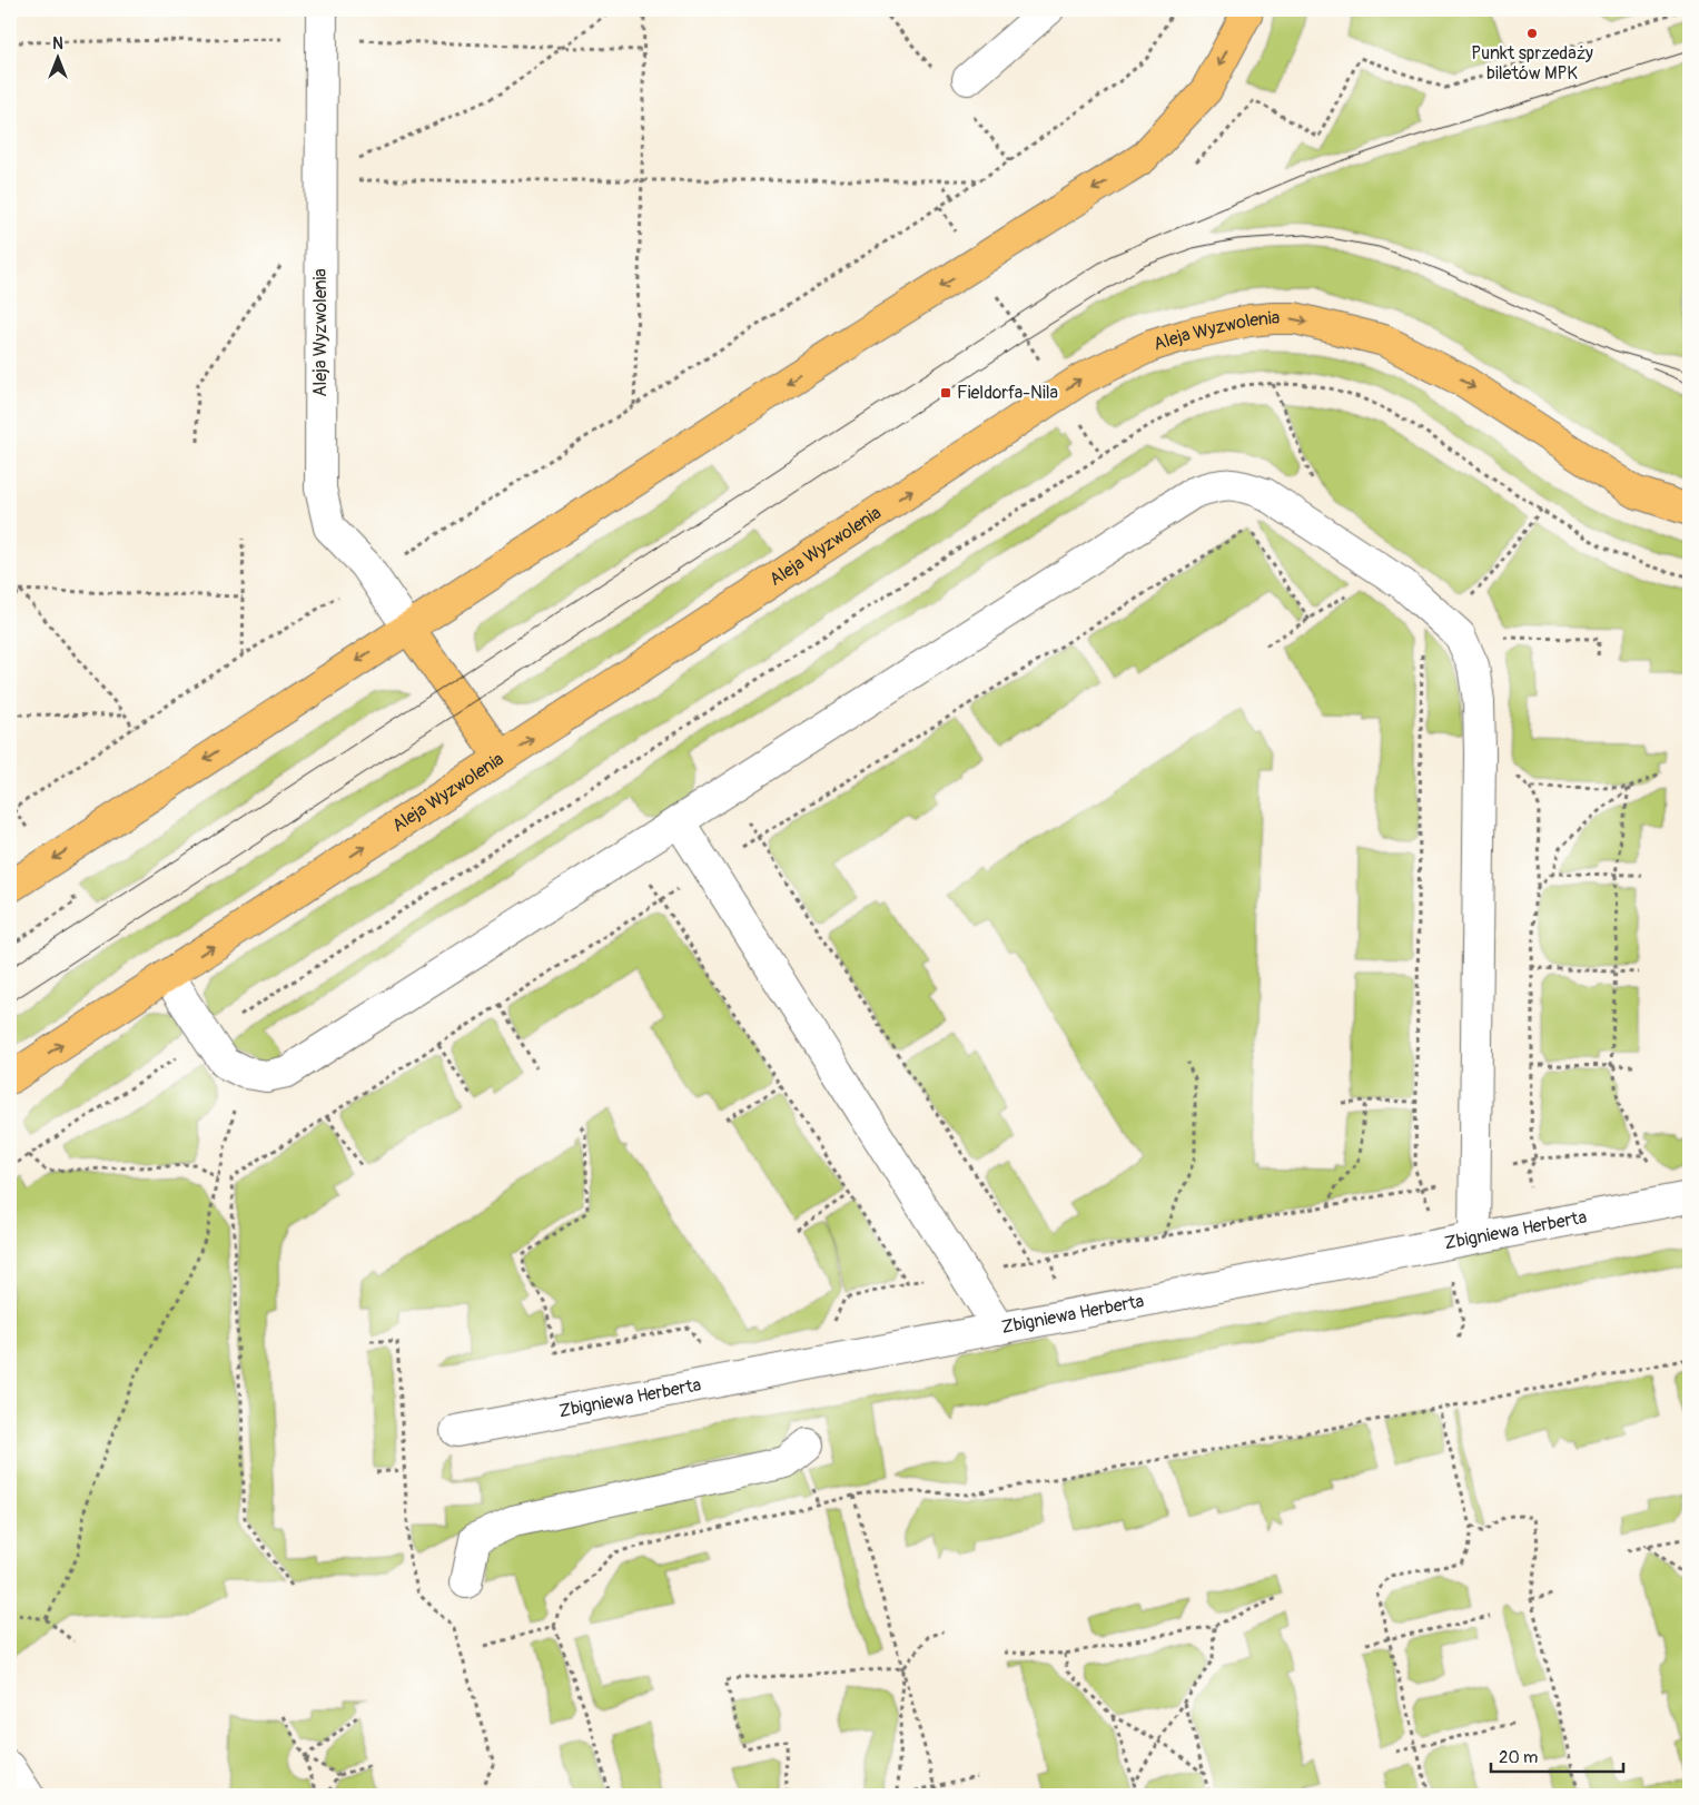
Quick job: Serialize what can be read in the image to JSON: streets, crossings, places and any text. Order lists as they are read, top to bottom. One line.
{"streets":{"main road":["Aleja Wyzwolenia"],"street":["Zbigniewa Herberta"]},"places":{"other":["Punkt sprzedaży biletów MPK"],"transit":["Fieldorfa-Nila"]},"scale_bar":"20 m","north":"top"}
